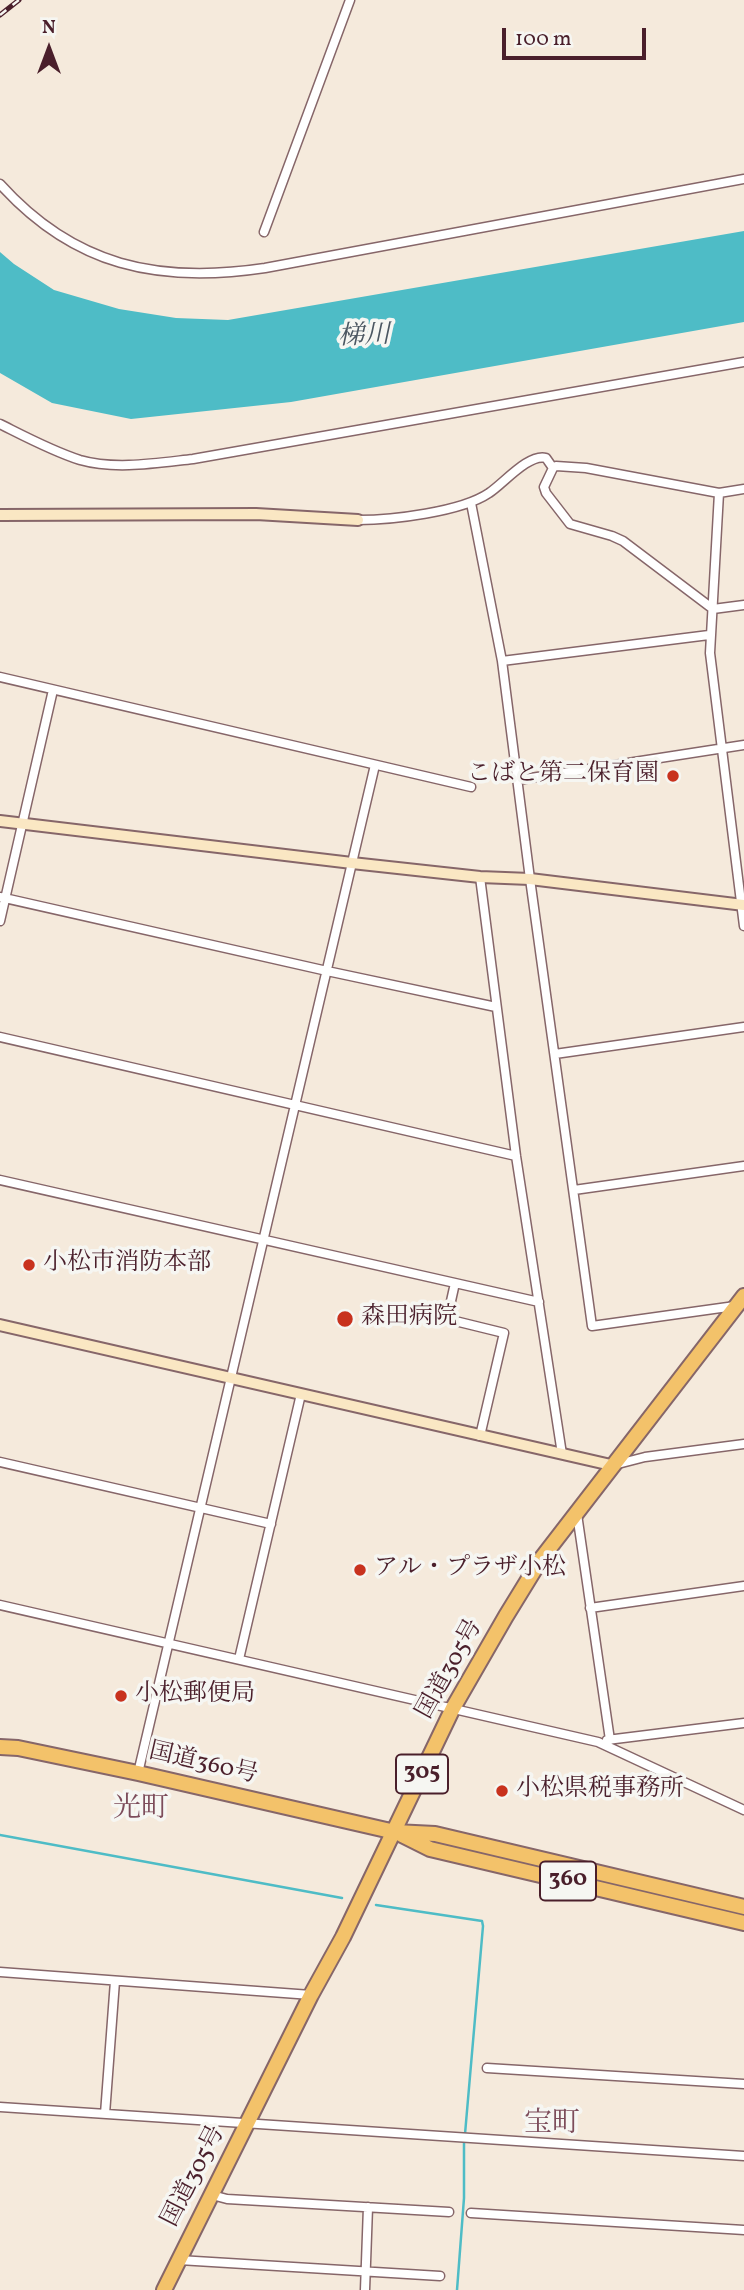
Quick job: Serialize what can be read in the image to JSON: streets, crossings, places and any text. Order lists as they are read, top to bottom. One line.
{"streets":{"highway":["国道305号","国道360号","305","360"]},"crossings":[["国道305号","国道360号"]],"districts":["光町","宝町"],"water":["梯川"],"places":["こばと第二保育園","小松市消防本部","森田病院","アル・プラザ小松","小松郵便局","小松県税事務所"],"scale_bar":"100 m","north":"top"}
